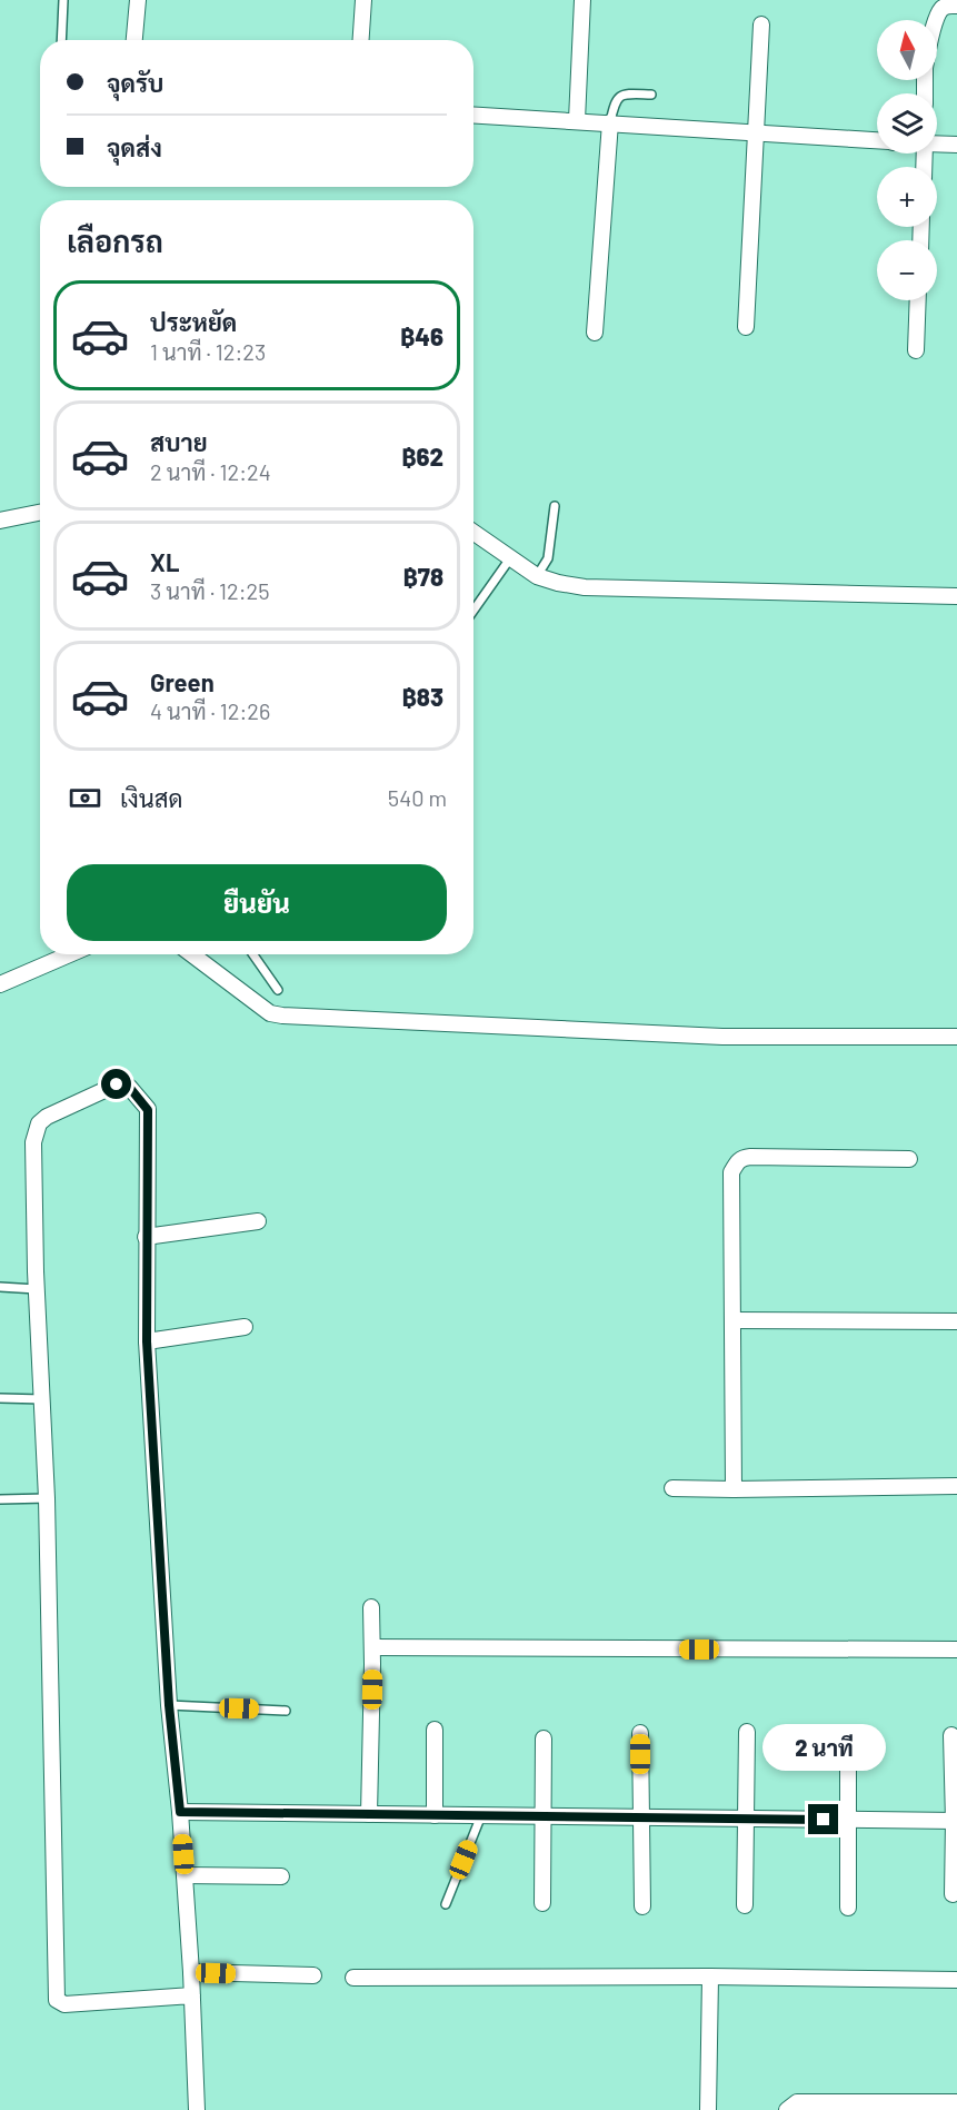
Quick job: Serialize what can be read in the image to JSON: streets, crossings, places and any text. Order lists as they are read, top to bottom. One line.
{"north":"top","page":{"map_buttons":["+","−"],"banner":["จุดรับ","จุดส่ง"],"heading":"เลือกรถ","list":[{"name":"ประหยัด","note":"1 นาที · 12:23","value":"฿46"},{"name":"สบาย","note":"2 นาที · 12:24","value":"฿62"},{"name":"XL","note":"3 นาที · 12:25","value":"฿78"},{"name":"Green","note":"4 นาที · 12:26","value":"฿83"}],"pay":["เงินสด","540 m"],"buttons":"ยืนยัน","bubble":"2 นาที"}}
